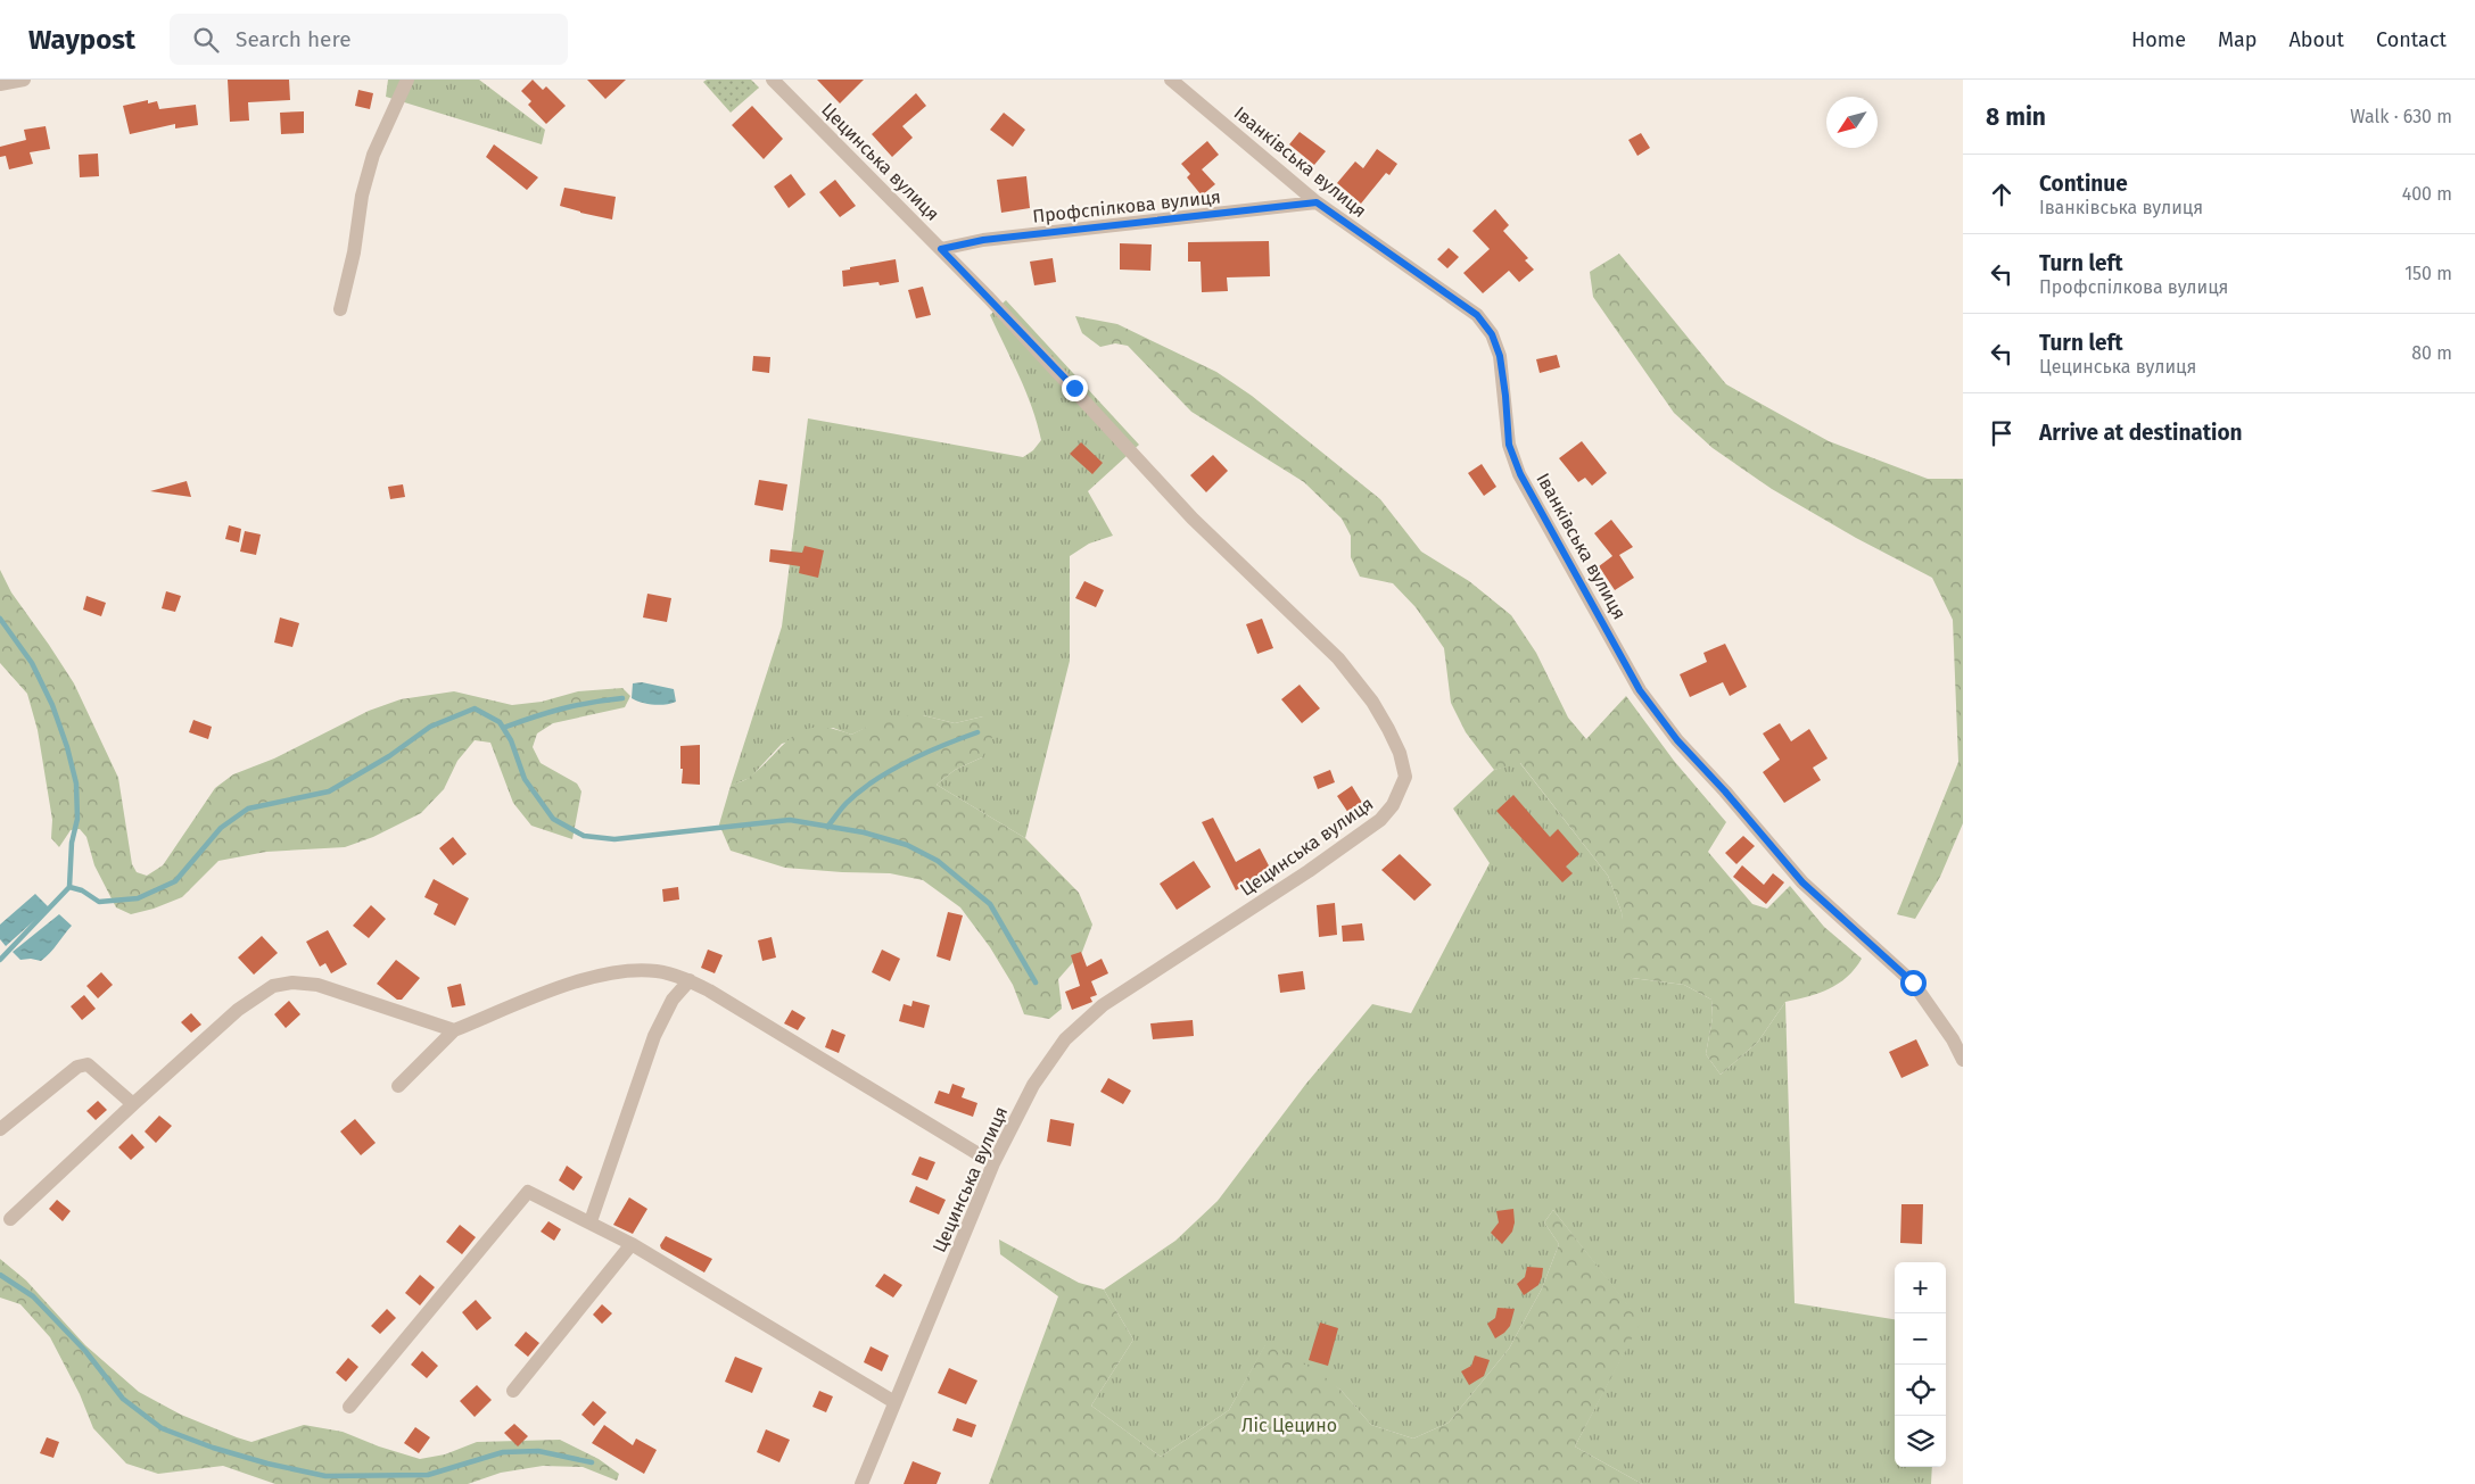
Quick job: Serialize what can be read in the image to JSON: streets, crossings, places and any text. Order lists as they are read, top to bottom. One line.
{"streets":{"street":["Цецинська вулиця","Іванківська вулиця","Профспілкова вулиця"]},"crossings":[["Цецинська вулиця","Профспілкова вулиця"],["Іванківська вулиця","Профспілкова вулиця"]],"parks":["Ліс Цецино"],"north":"bottom left","page":{"header":"Waypost","search":"Search here","nav":["Home","Map","About","Contact"],"heading":["8 min","Walk · 630 m"],"list":[["Continue","Іванківська вулиця","400 m"],["Turn left","Профспілкова вулиця","150 m"],["Turn left","Цецинська вулиця","80 m"],"Arrive at destination"],"map_buttons":["+","−"]}}
